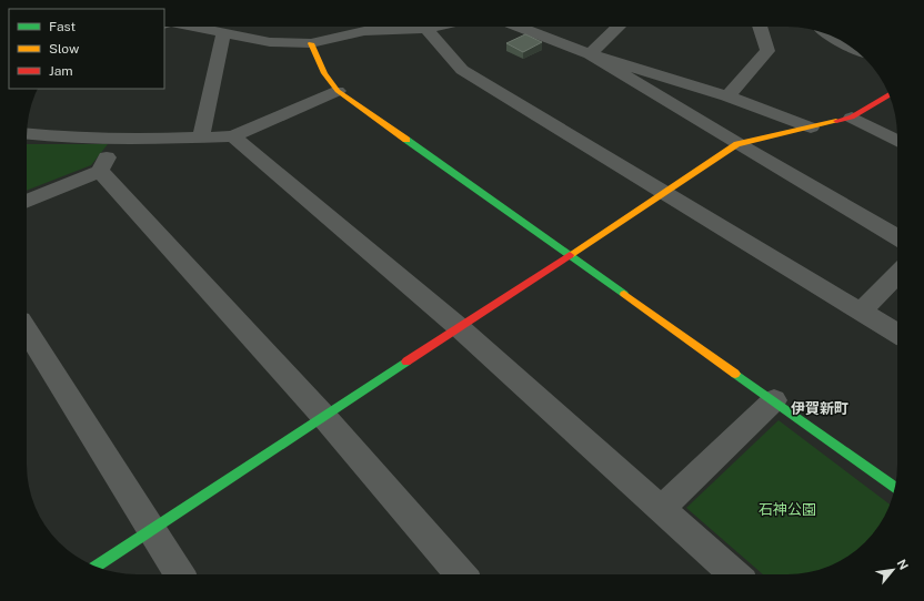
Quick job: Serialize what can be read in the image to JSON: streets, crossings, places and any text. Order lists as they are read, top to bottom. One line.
{"districts":["伊賀新町"],"parks":["石神公園"],"legend":["Fast","Slow","Jam"],"north":"top right"}
